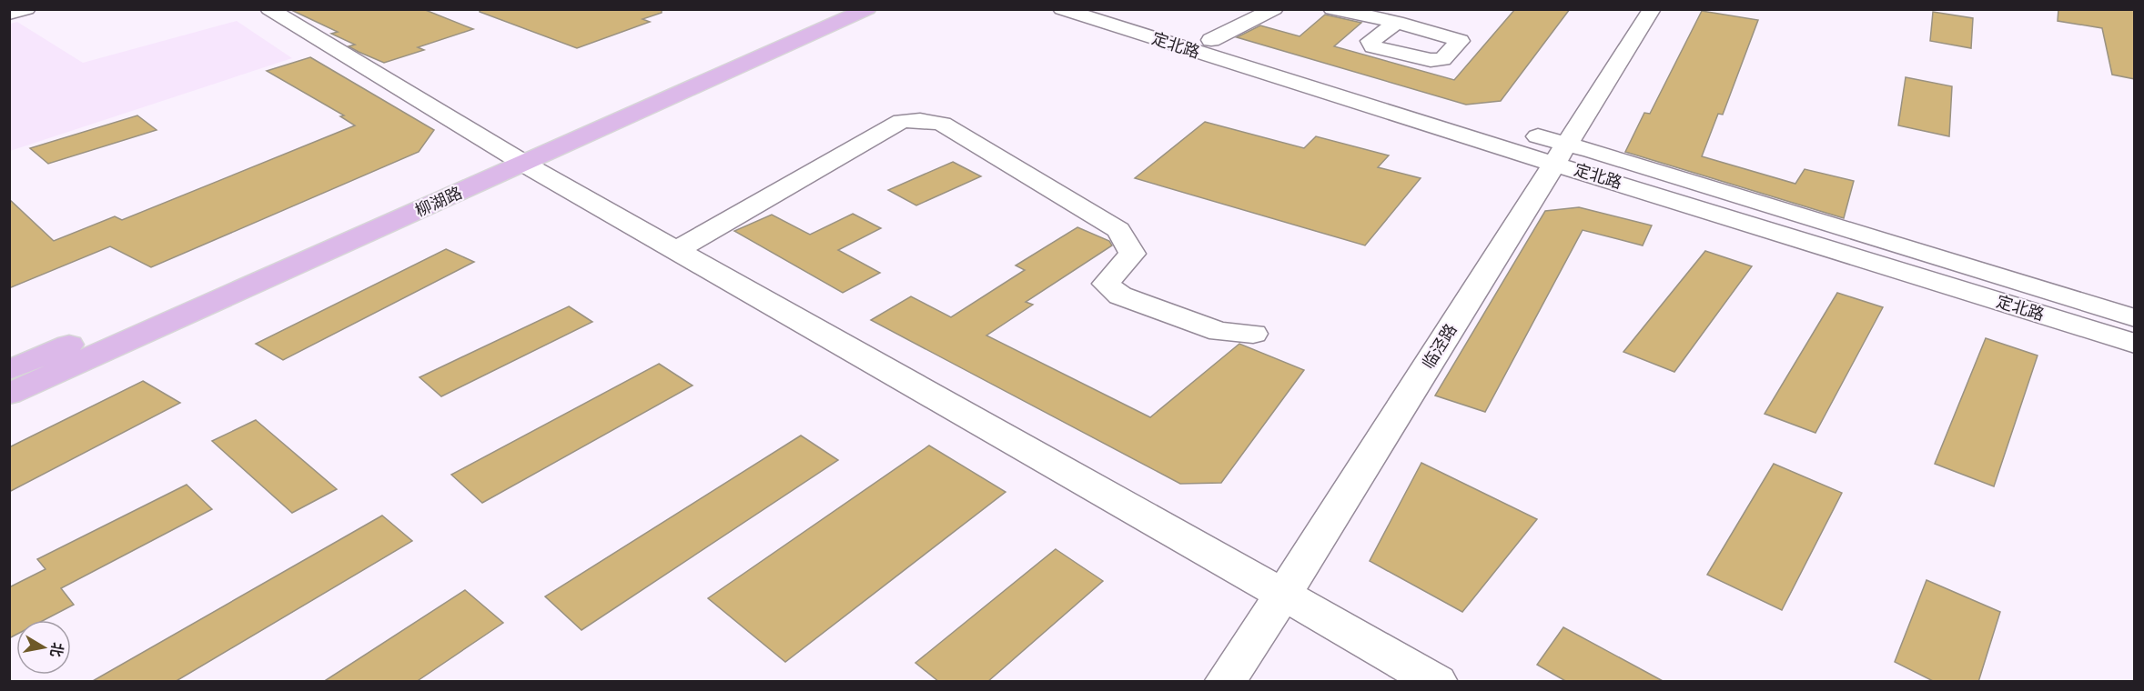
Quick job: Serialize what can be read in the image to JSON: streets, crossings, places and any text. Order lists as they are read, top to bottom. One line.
{"streets":{"main road":["柳湖路"],"street":["定北路","临泾路"]},"crossings":[["定北路","临泾路"]],"north":"right"}
